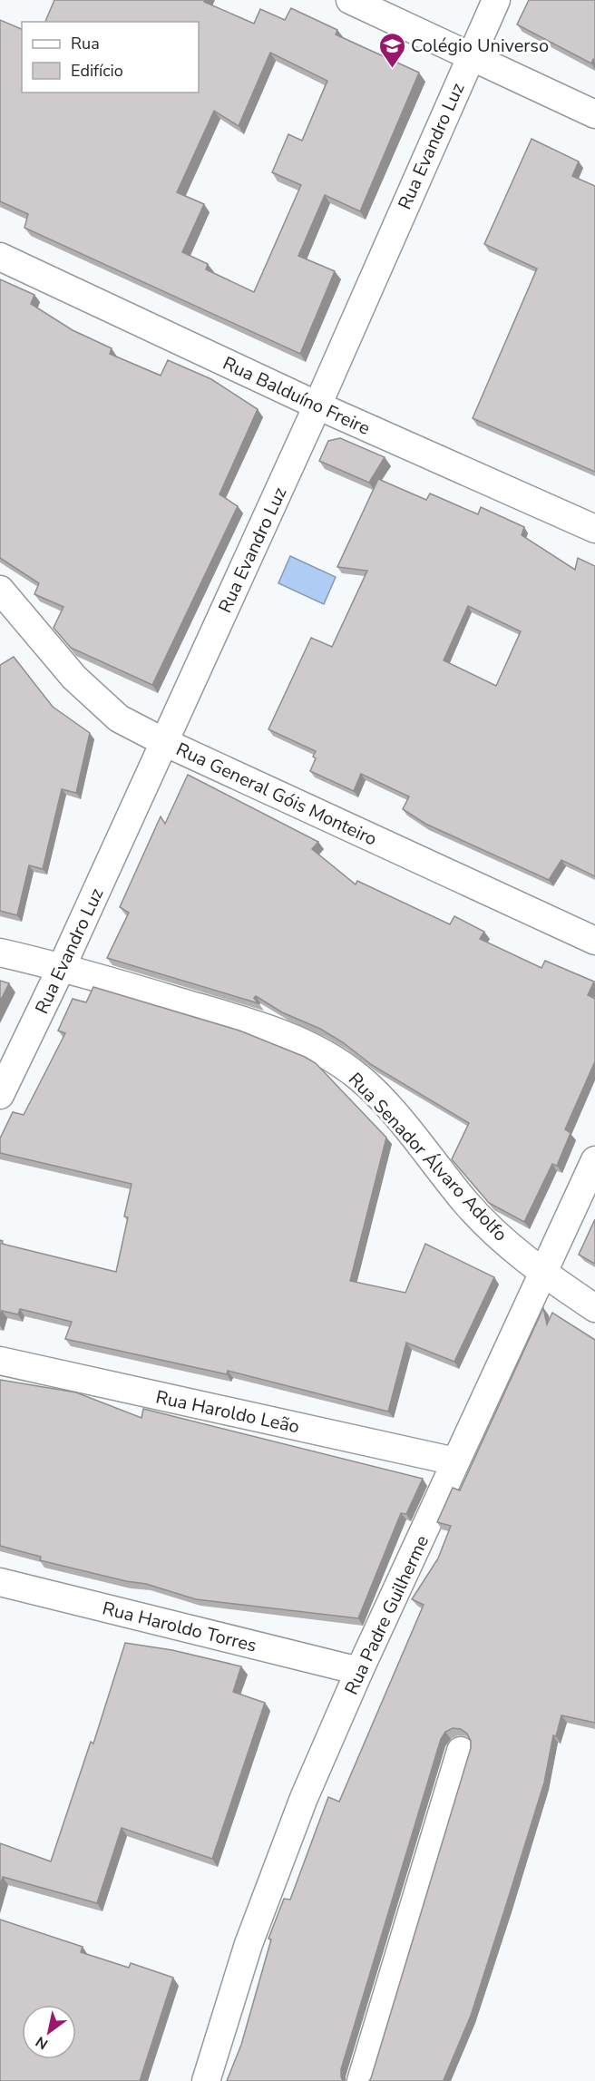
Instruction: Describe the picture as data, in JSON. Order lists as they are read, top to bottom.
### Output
{
  "streets": {
    "street": [
      "Rua Evandro Luz",
      "Rua Balduíno Freire",
      "Rua General Góis Monteiro",
      "Rua Senador Álvaro Adolfo",
      "Rua Haroldo Leão",
      "Rua Padre Guilherme",
      "Rua Haroldo Torres"
    ]
  },
  "crossings": [
    ["Rua Evandro Luz", "Rua Balduíno Freire"],
    ["Rua Evandro Luz", "Rua General Góis Monteiro"],
    ["Rua Evandro Luz", "Rua Senador Álvaro Adolfo"],
    ["Rua Senador Álvaro Adolfo", "Rua Padre Guilherme"],
    ["Rua Haroldo Leão", "Rua Padre Guilherme"],
    ["Rua Padre Guilherme", "Rua Haroldo Torres"]
  ],
  "places": {
    "school or university": ["Colégio Universo"]
  },
  "legend": ["Rua", "Edifício"],
  "north": "bottom left"
}
